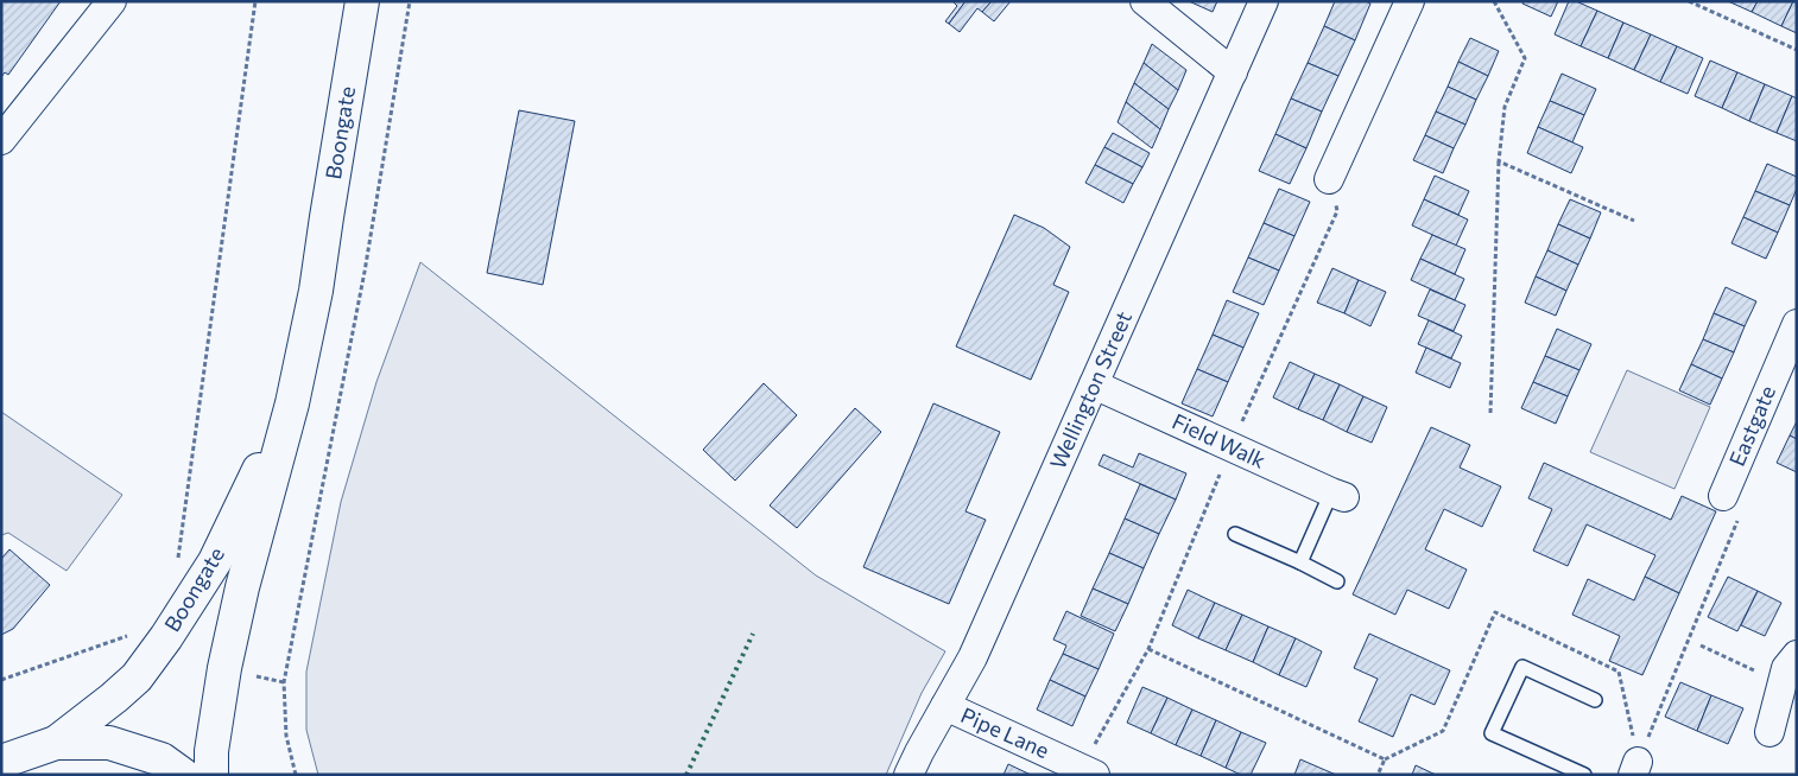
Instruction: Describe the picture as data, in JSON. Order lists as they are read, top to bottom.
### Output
{
  "streets": {
    "street": [
      "Boongate",
      "Wellington Street",
      "Eastgate",
      "Field Walk",
      "Pipe Lane"
    ]
  },
  "crossings": [
    ["Wellington Street", "Field Walk"],
    ["Wellington Street", "Pipe Lane"]
  ]
}
